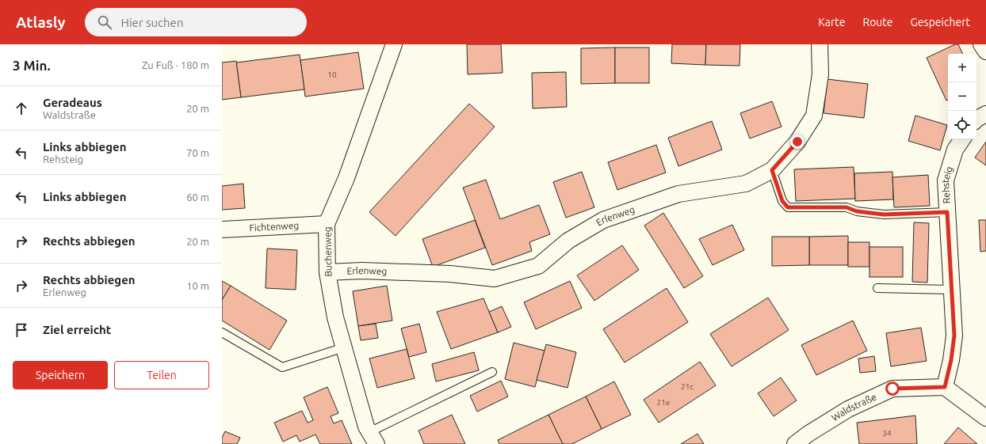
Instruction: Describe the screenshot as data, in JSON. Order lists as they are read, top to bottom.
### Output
{
  "streets": {
    "street": [
      "Rehsteig",
      "Erlenweg",
      "Fichtenweg",
      "Buchenweg",
      "Waldstraße"
    ]
  },
  "crossings": [
    ["Rehsteig", "Waldstraße"],
    ["Erlenweg", "Buchenweg"],
    ["Fichtenweg", "Buchenweg"]
  ],
  "house_numbers": [
    "10",
    "21c",
    "21e",
    "34"
  ],
  "page": {
    "header": "Atlasly",
    "search": "Hier suchen",
    "nav": ["Karte", "Route", "Gespeichert"],
    "heading": ["3 Min.", "Zu Fuß · 180 m"],
    "map_buttons": ["+", "−"],
    "list": [
      ["Geradeaus", "Waldstraße", "20 m"],
      ["Links abbiegen", "Rehsteig", "70 m"],
      ["Links abbiegen", "60 m"],
      ["Rechts abbiegen", "20 m"],
      ["Rechts abbiegen", "Erlenweg", "10 m"],
      "Ziel erreicht"
    ],
    "buttons": ["Speichern", "Teilen"]
  }
}
